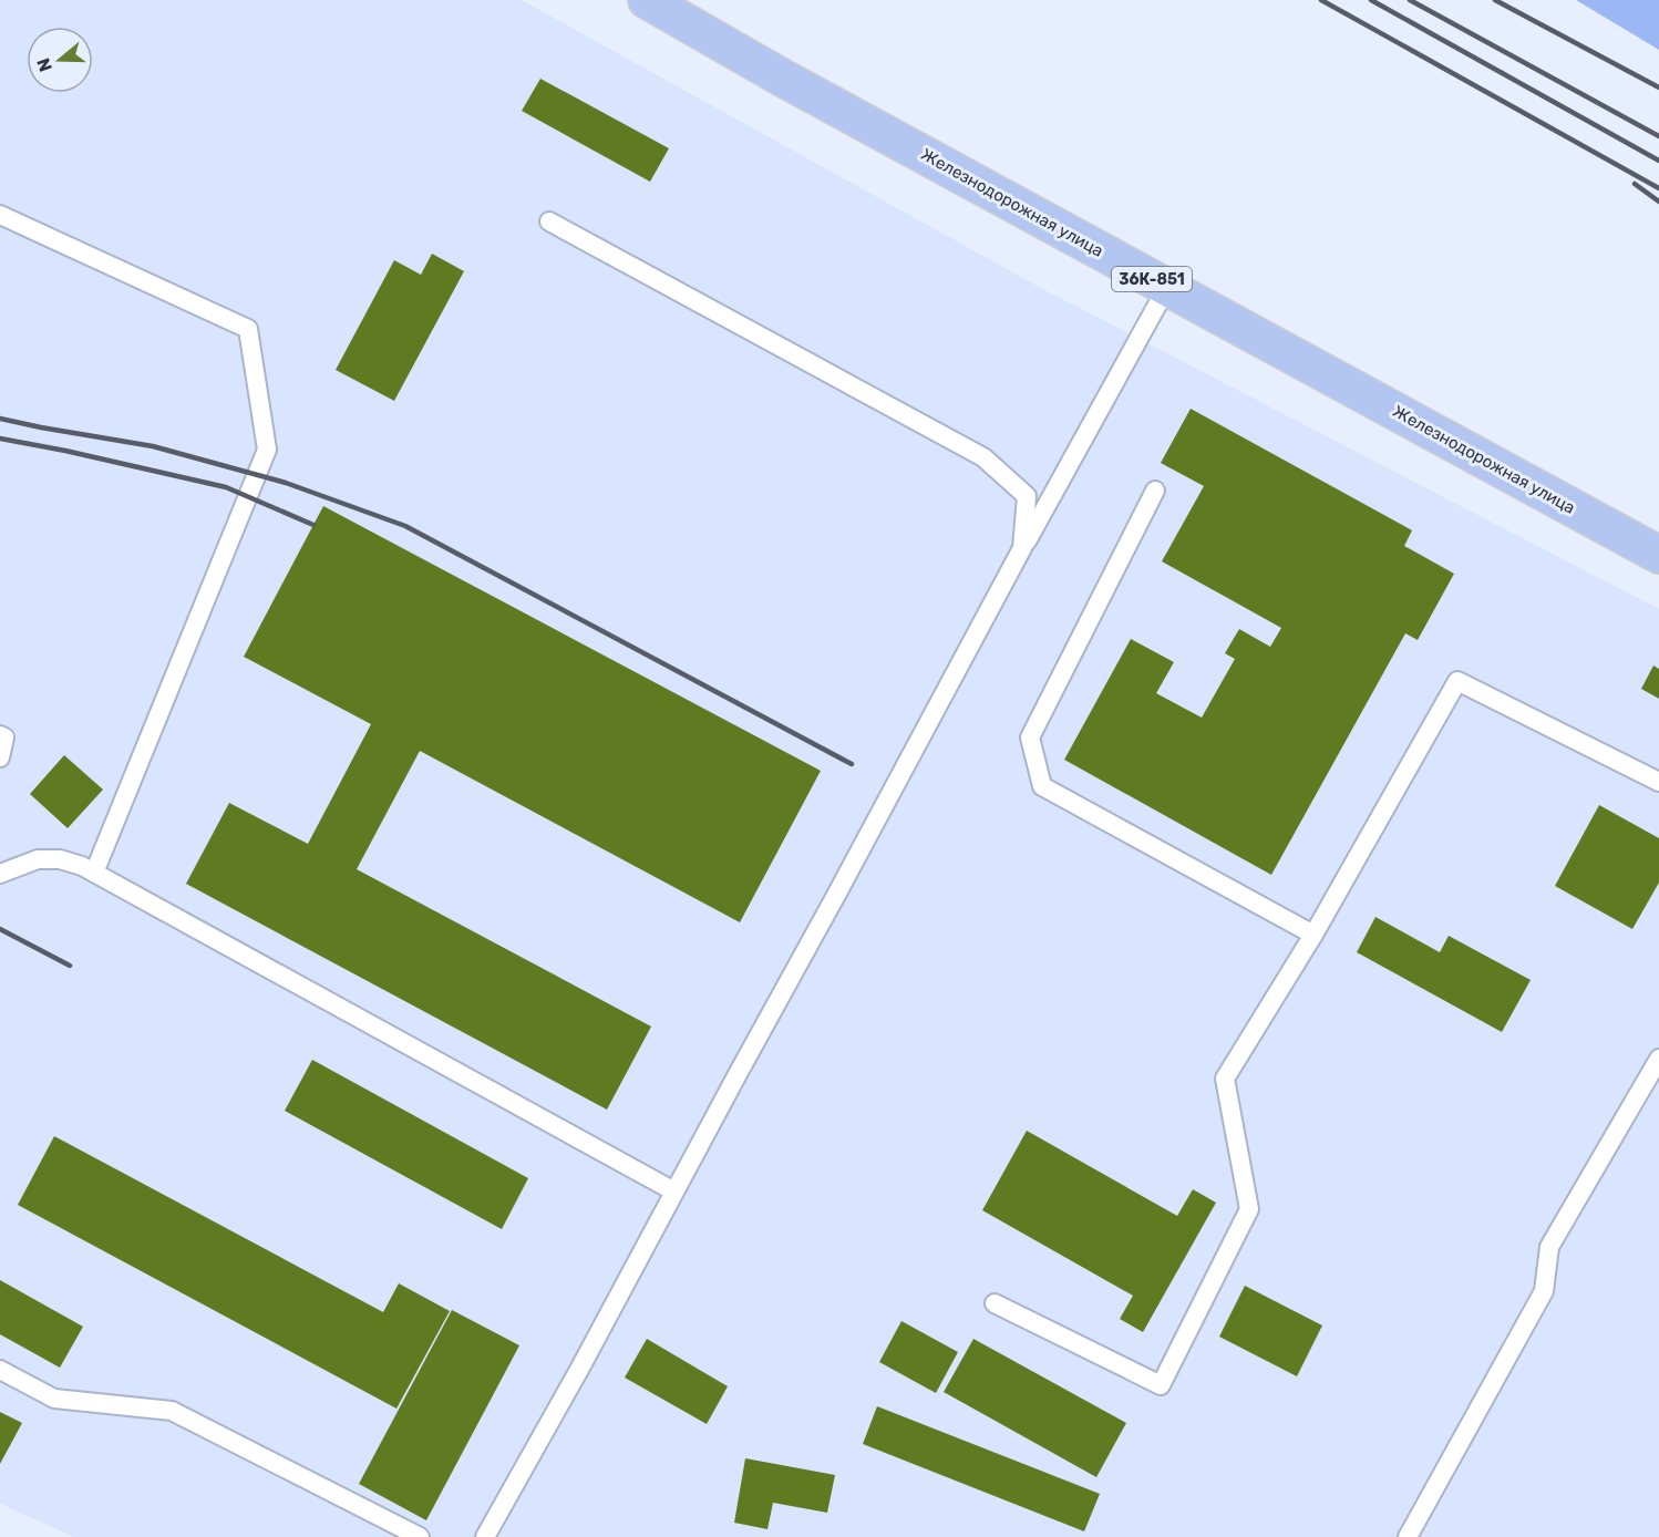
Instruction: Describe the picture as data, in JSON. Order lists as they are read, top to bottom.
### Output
{
  "streets": {
    "main road": ["Железнодорожная улица", "36К-851"]
  },
  "north": "left"
}
